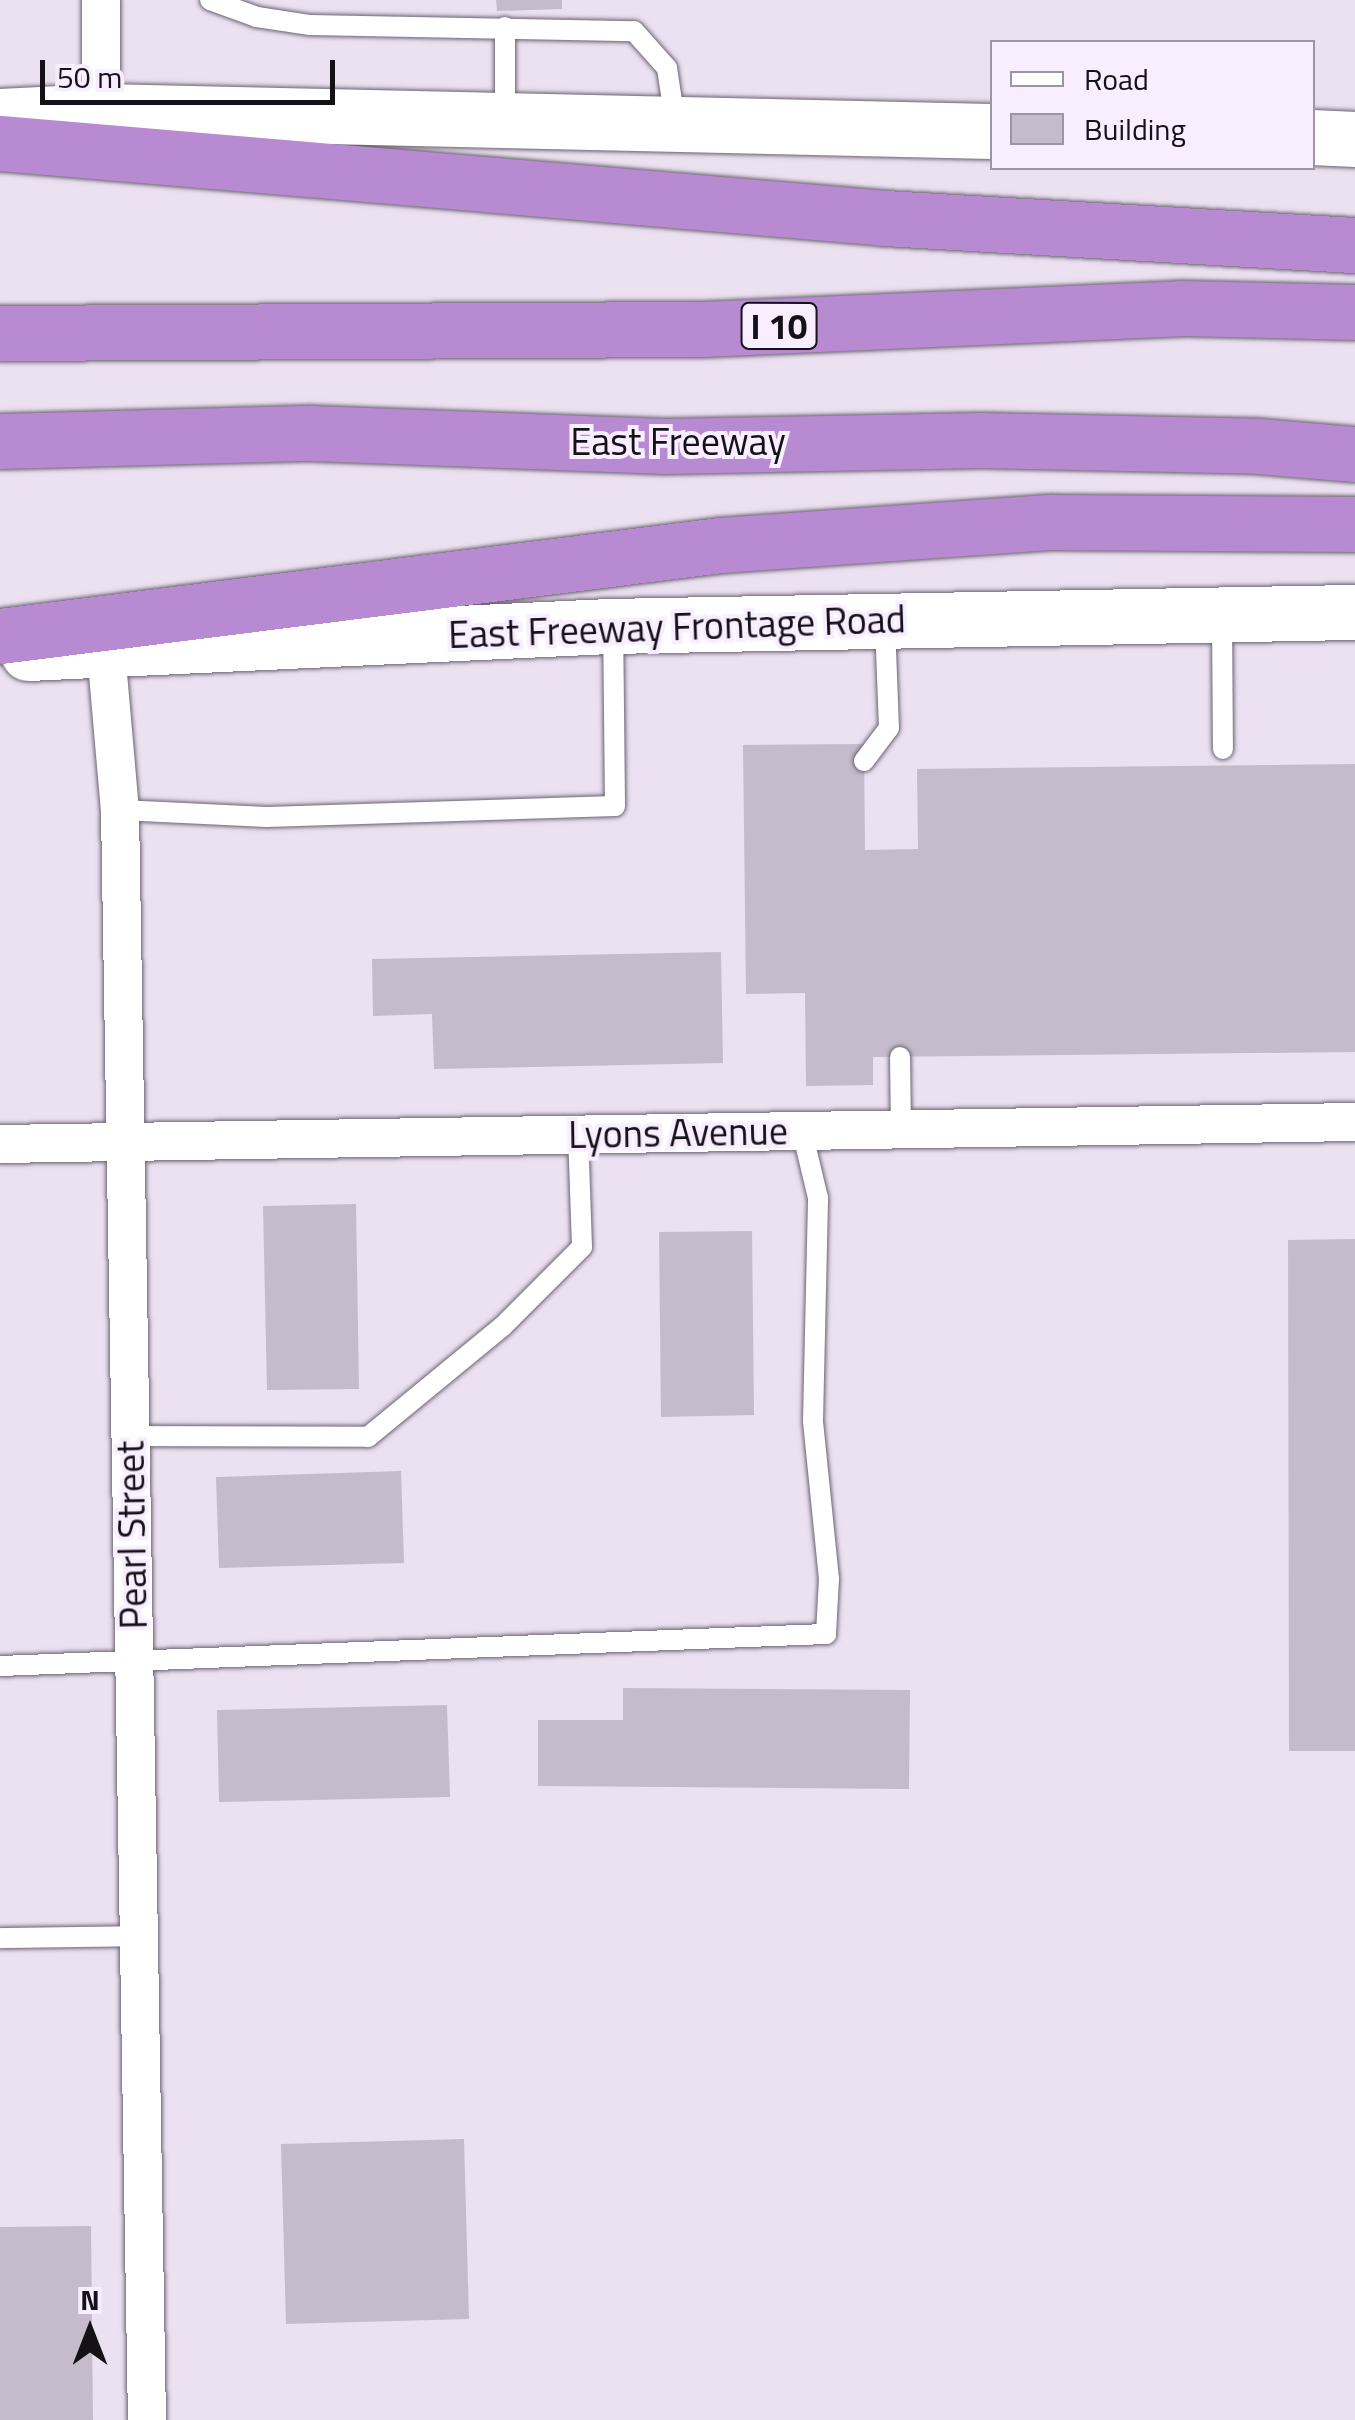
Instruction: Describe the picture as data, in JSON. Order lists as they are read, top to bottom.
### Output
{
  "streets": {
    "highway": ["I 10", "East Freeway"],
    "main road": ["East Freeway Frontage Road"],
    "street": ["Lyons Avenue", "Pearl Street"]
  },
  "crossings": [
    ["East Freeway Frontage Road", "Pearl Street"],
    ["Lyons Avenue", "Pearl Street"]
  ],
  "legend": ["Road", "Building"],
  "scale_bar": "50 m",
  "north": "top"
}
